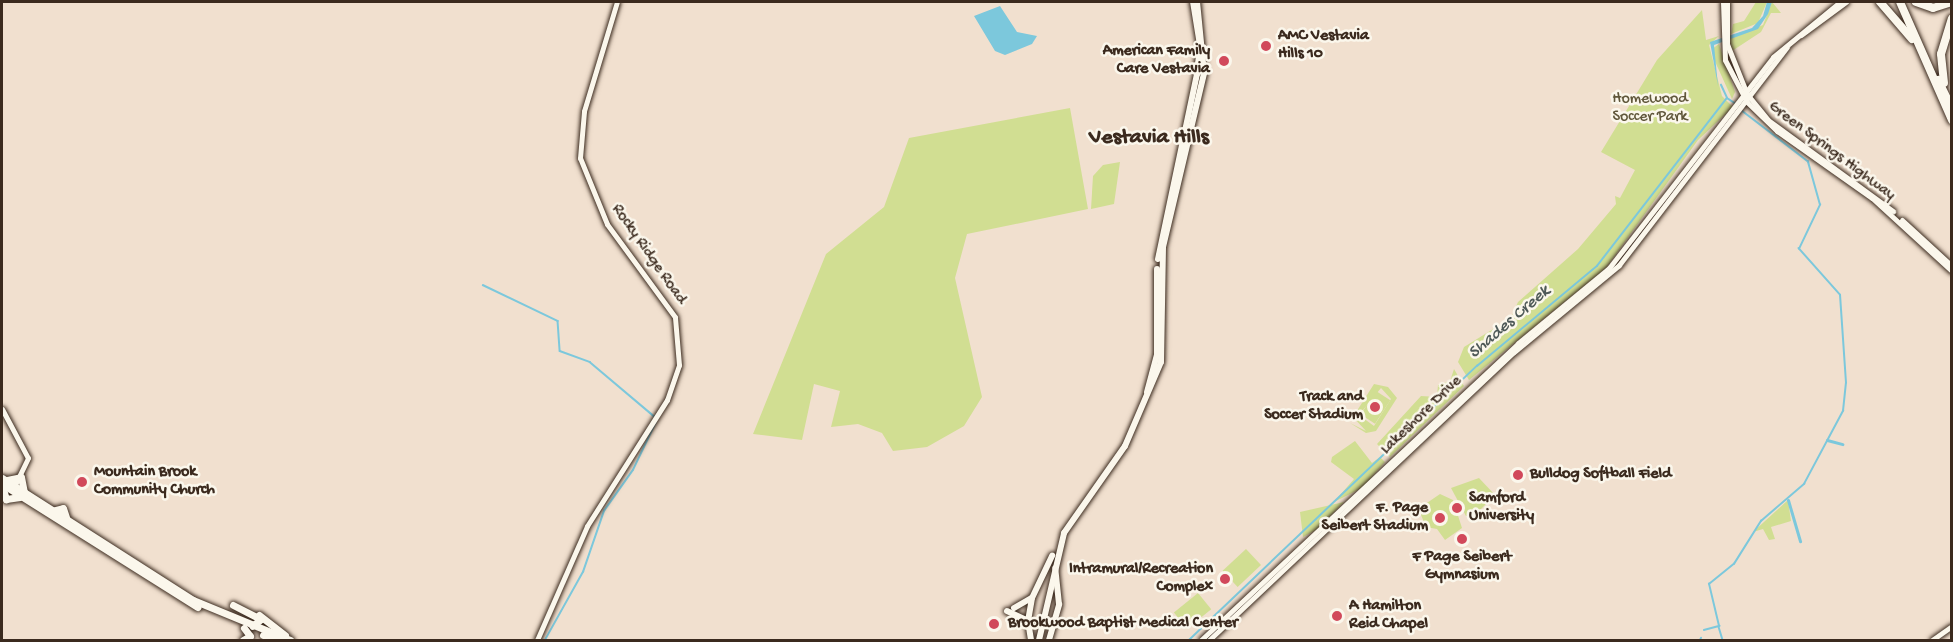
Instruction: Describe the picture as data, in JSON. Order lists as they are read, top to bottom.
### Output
{
  "streets": {
    "main road": ["Green Springs Highway", "Rocky Ridge Road", "Lakeshore Drive"]
  },
  "crossings": [
    ["Green Springs Highway", "Lakeshore Drive"]
  ],
  "districts": ["Vestavia Hills"],
  "water": ["Shades Creek"],
  "parks": ["Homewood Soccer Park"],
  "places": [
    "AMC Vestavia Hills 10",
    "American Family Care Vestavia",
    "Track and Soccer Stadium",
    "Bulldog Softball Field",
    "Mountain Brook Community Church",
    "Samford University",
    "F. Page Seibert Stadium",
    "F Page Seibert Gymnasium",
    "Intramural/Recreation Complex",
    "A Hamilton Reid Chapel",
    "Brookwood Baptist Medical Center"
  ]
}
